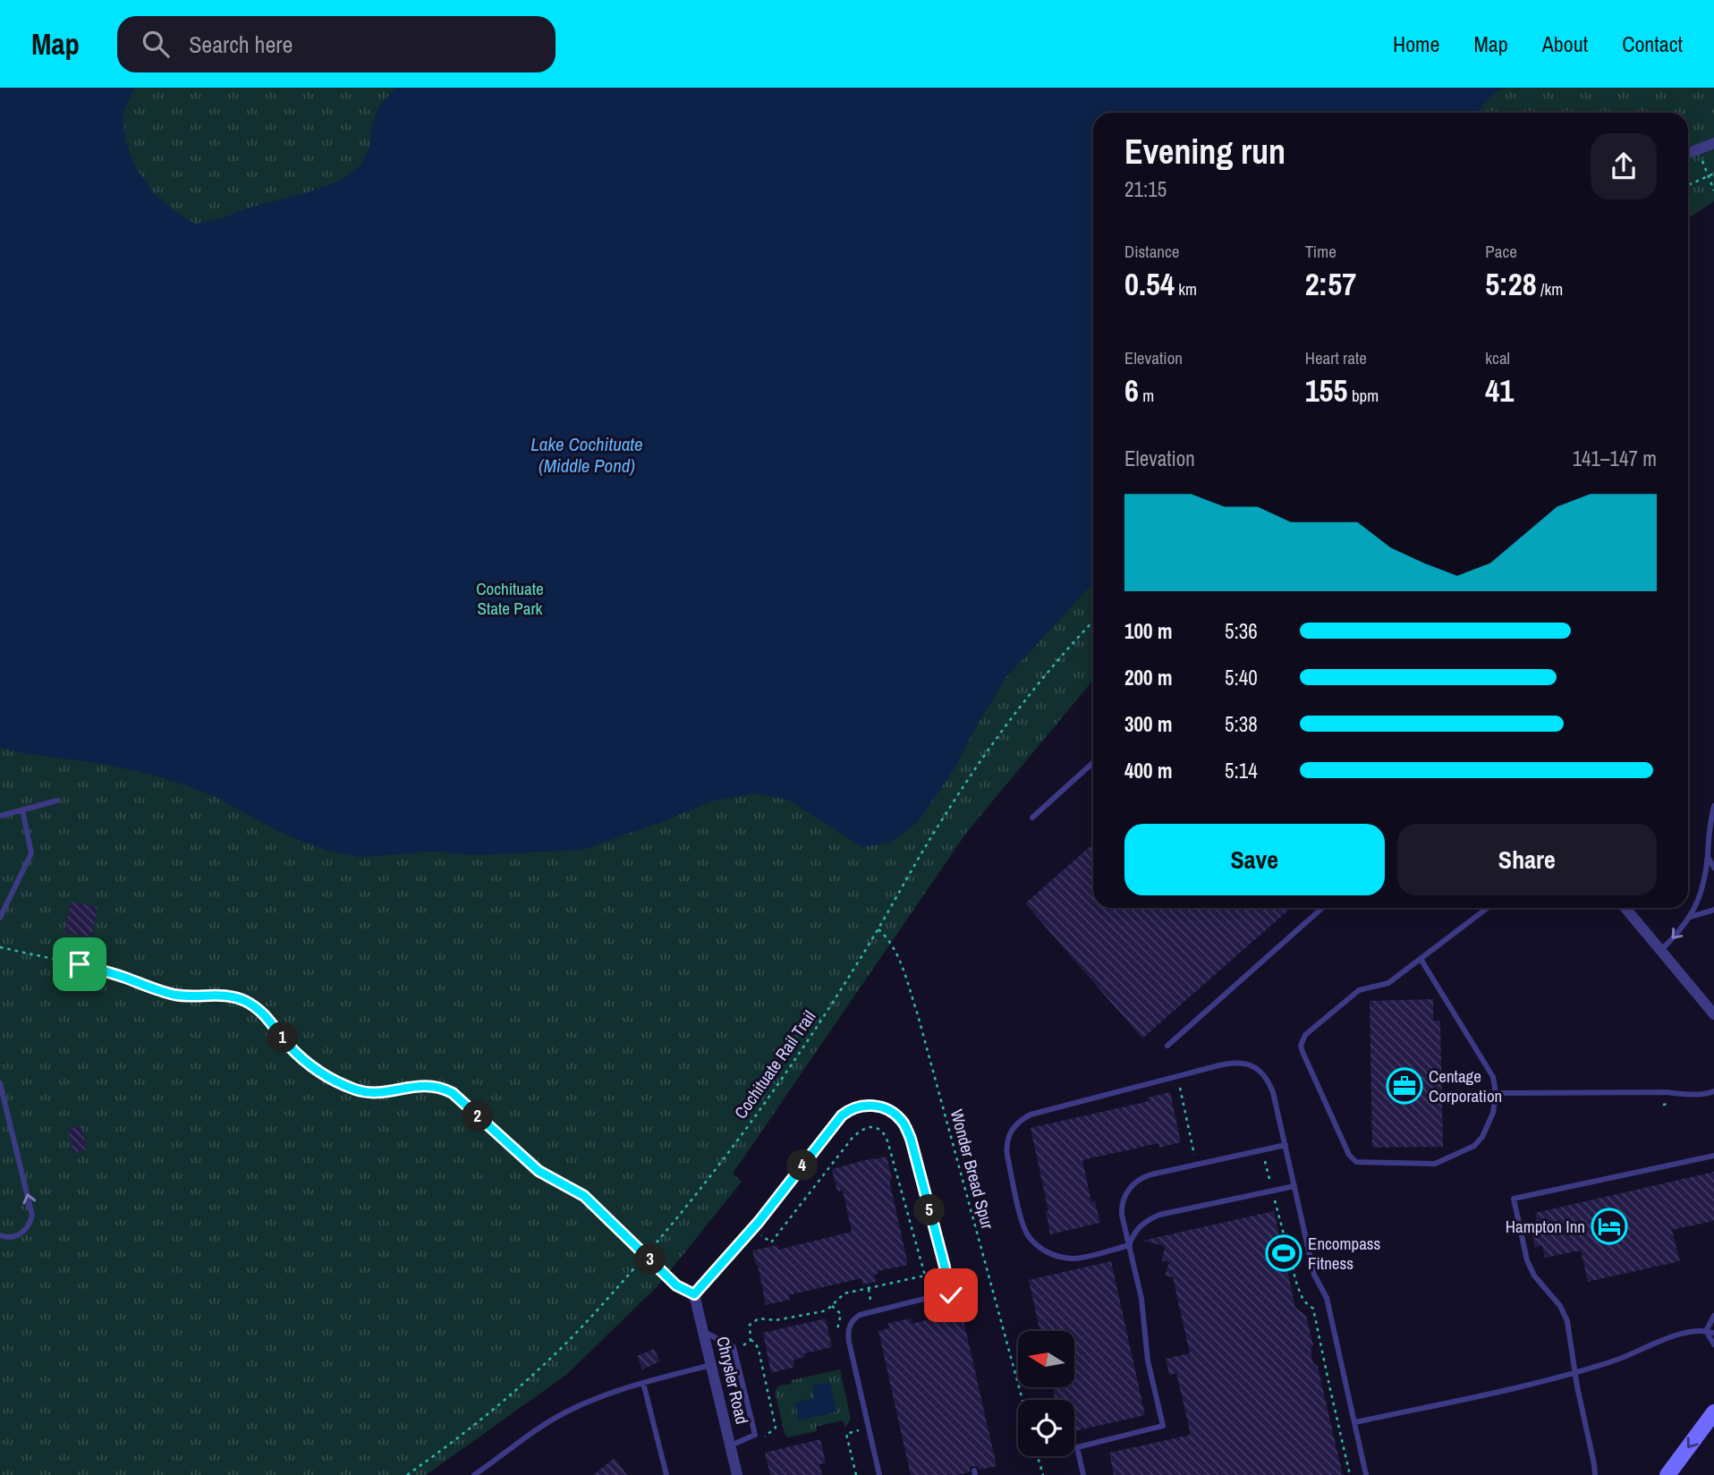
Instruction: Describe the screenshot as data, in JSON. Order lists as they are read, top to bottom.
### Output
{
  "streets": {
    "street": ["Chrysler Road"],
    "path": ["Cochituate Rail Trail", "Wonder Bread Spur"]
  },
  "crossings": [
    ["Cochituate Rail Trail", "Wonder Bread Spur"]
  ],
  "water": ["Lake Cochituate (Middle Pond)"],
  "parks": ["Cochituate State Park"],
  "places": {
    "office": ["Centage Corporation"],
    "hotel": ["Hampton Inn"],
    "sports": ["Encompass Fitness"]
  },
  "north": "left",
  "page": {
    "header": "Map",
    "search": "Search here",
    "nav": [
      "Home",
      "Map",
      "About",
      "Contact"
    ],
    "heading": ["Evening run", "21:15"],
    "stats": [
      ["Distance", "0.54 km"],
      ["Time", "2:57"],
      ["Pace", "5:28 /km"],
      ["Elevation", "6 m"],
      ["Heart rate", "155 bpm"],
      ["kcal", "41"]
    ],
    "chart": ["Elevation", "141–147 m"],
    "list": [
      {
        "name": "100 m",
        "note": "5:36"
      },
      {
        "name": "200 m",
        "note": "5:40"
      },
      {
        "name": "300 m",
        "note": "5:38"
      },
      {
        "name": "400 m",
        "note": "5:14"
      }
    ],
    "buttons": ["Save", "Share"],
    "pins": [
      "1",
      "2",
      "4",
      "5",
      "3"
    ]
  }
}
